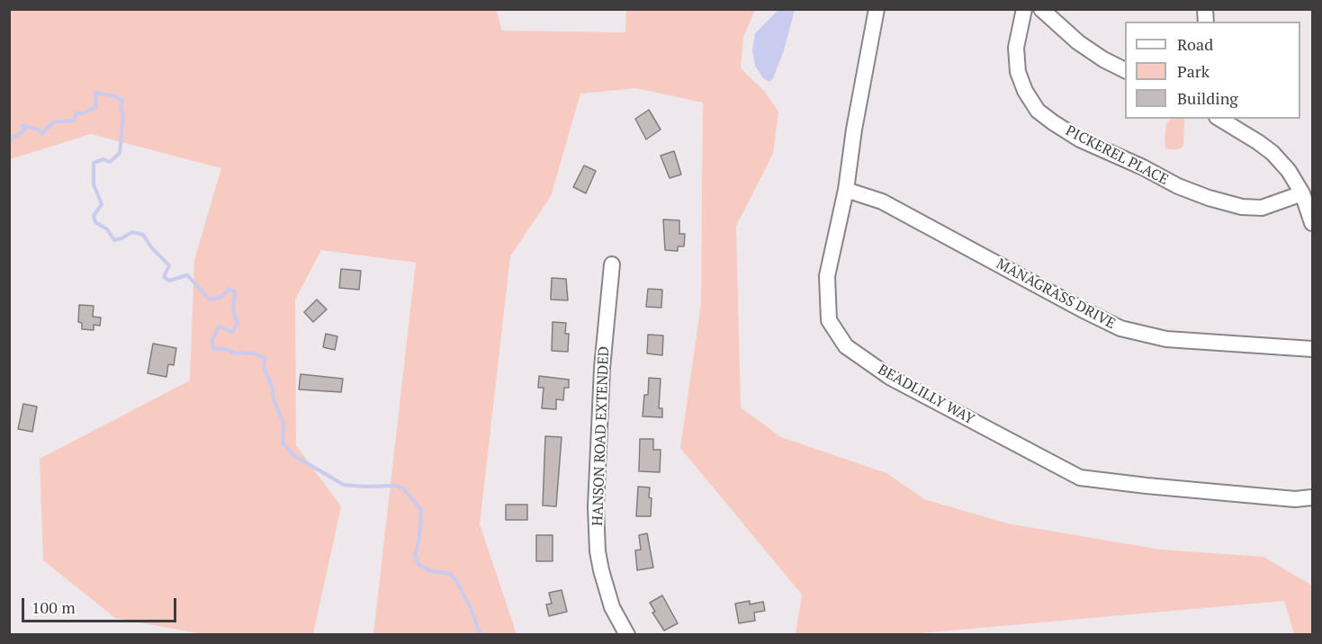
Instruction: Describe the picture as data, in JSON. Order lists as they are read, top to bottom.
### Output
{
  "streets": {
    "street": [
      "PICKEREL PLACE",
      "MANAGRASS DRIVE",
      "BEADLILLY WAY",
      "HANSON ROAD EXTENDED"
    ]
  },
  "crossings": [
    ["MANAGRASS DRIVE", "BEADLILLY WAY"]
  ],
  "legend": ["Road", "Park", "Building"],
  "scale_bar": "100 m"
}
